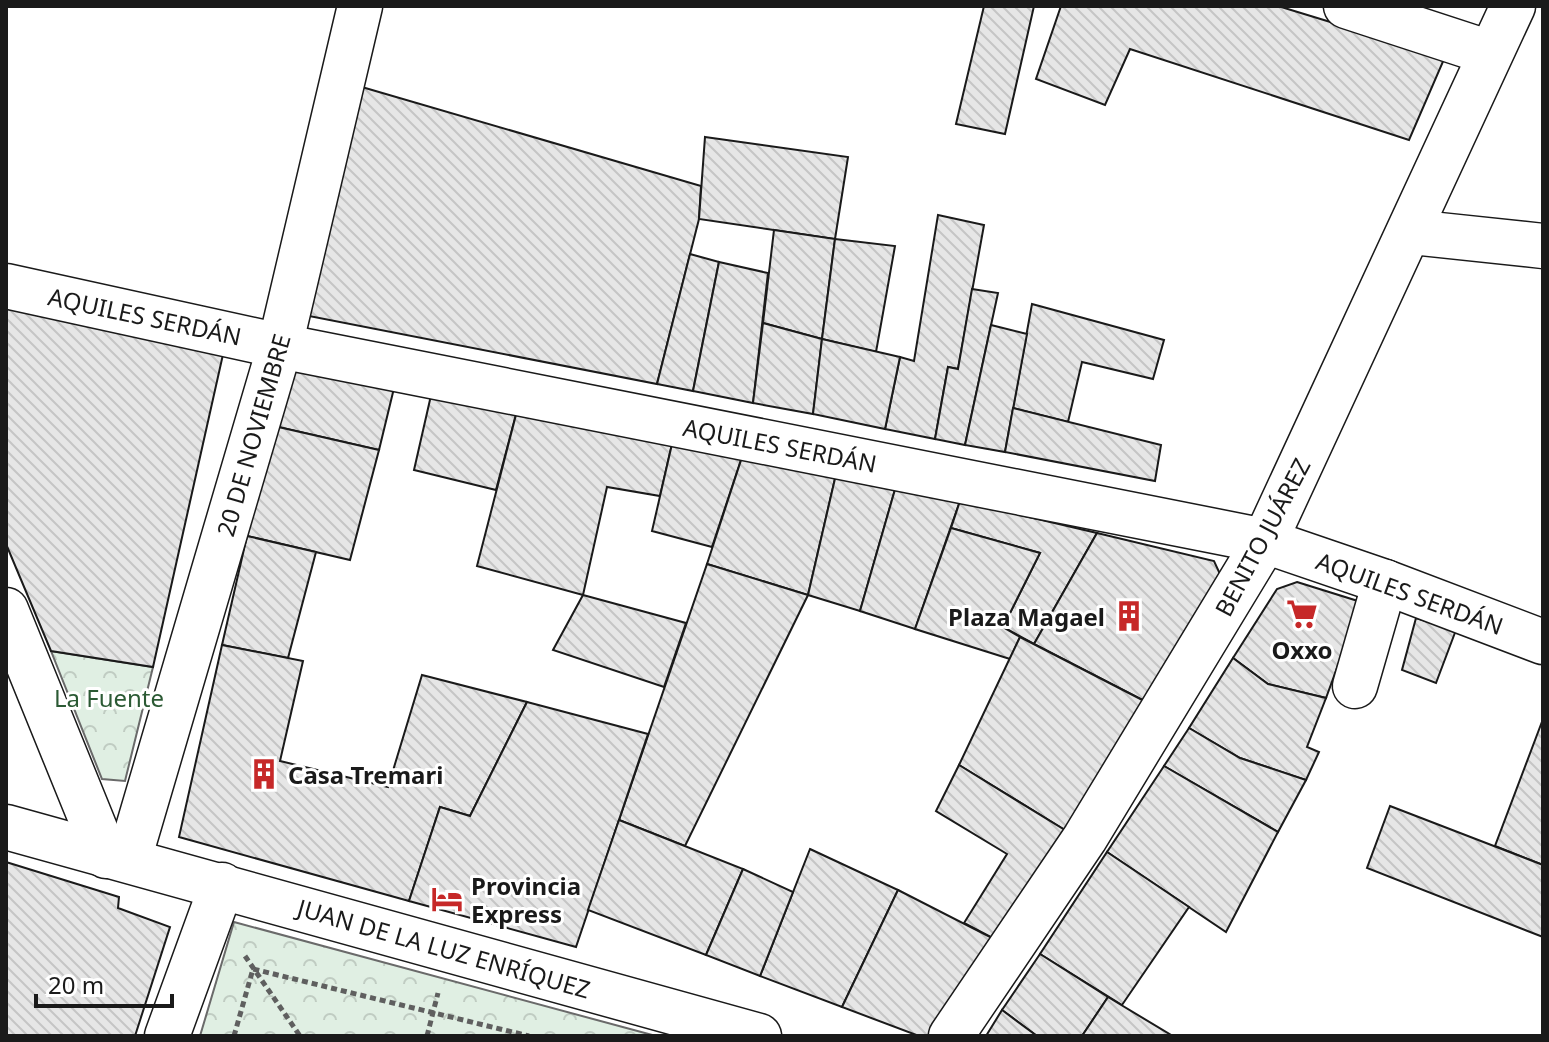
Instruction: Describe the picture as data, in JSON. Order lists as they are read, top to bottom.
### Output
{
  "streets": {
    "street": [
      "AQUILES SERDÁN",
      "20 DE NOVIEMBRE",
      "BENITO JUÁREZ",
      "JUAN DE LA LUZ ENRÍQUEZ"
    ]
  },
  "crossings": [
    ["AQUILES SERDÁN", "20 DE NOVIEMBRE"],
    ["AQUILES SERDÁN", "BENITO JUÁREZ"],
    ["20 DE NOVIEMBRE", "JUAN DE LA LUZ ENRÍQUEZ"]
  ],
  "parks": ["La Fuente"],
  "places": {
    "supermarket": ["Oxxo"],
    "building": ["Plaza Magael", "Casa Tremari"],
    "hotel": ["Provincia Express"]
  },
  "scale_bar": "20 m"
}
